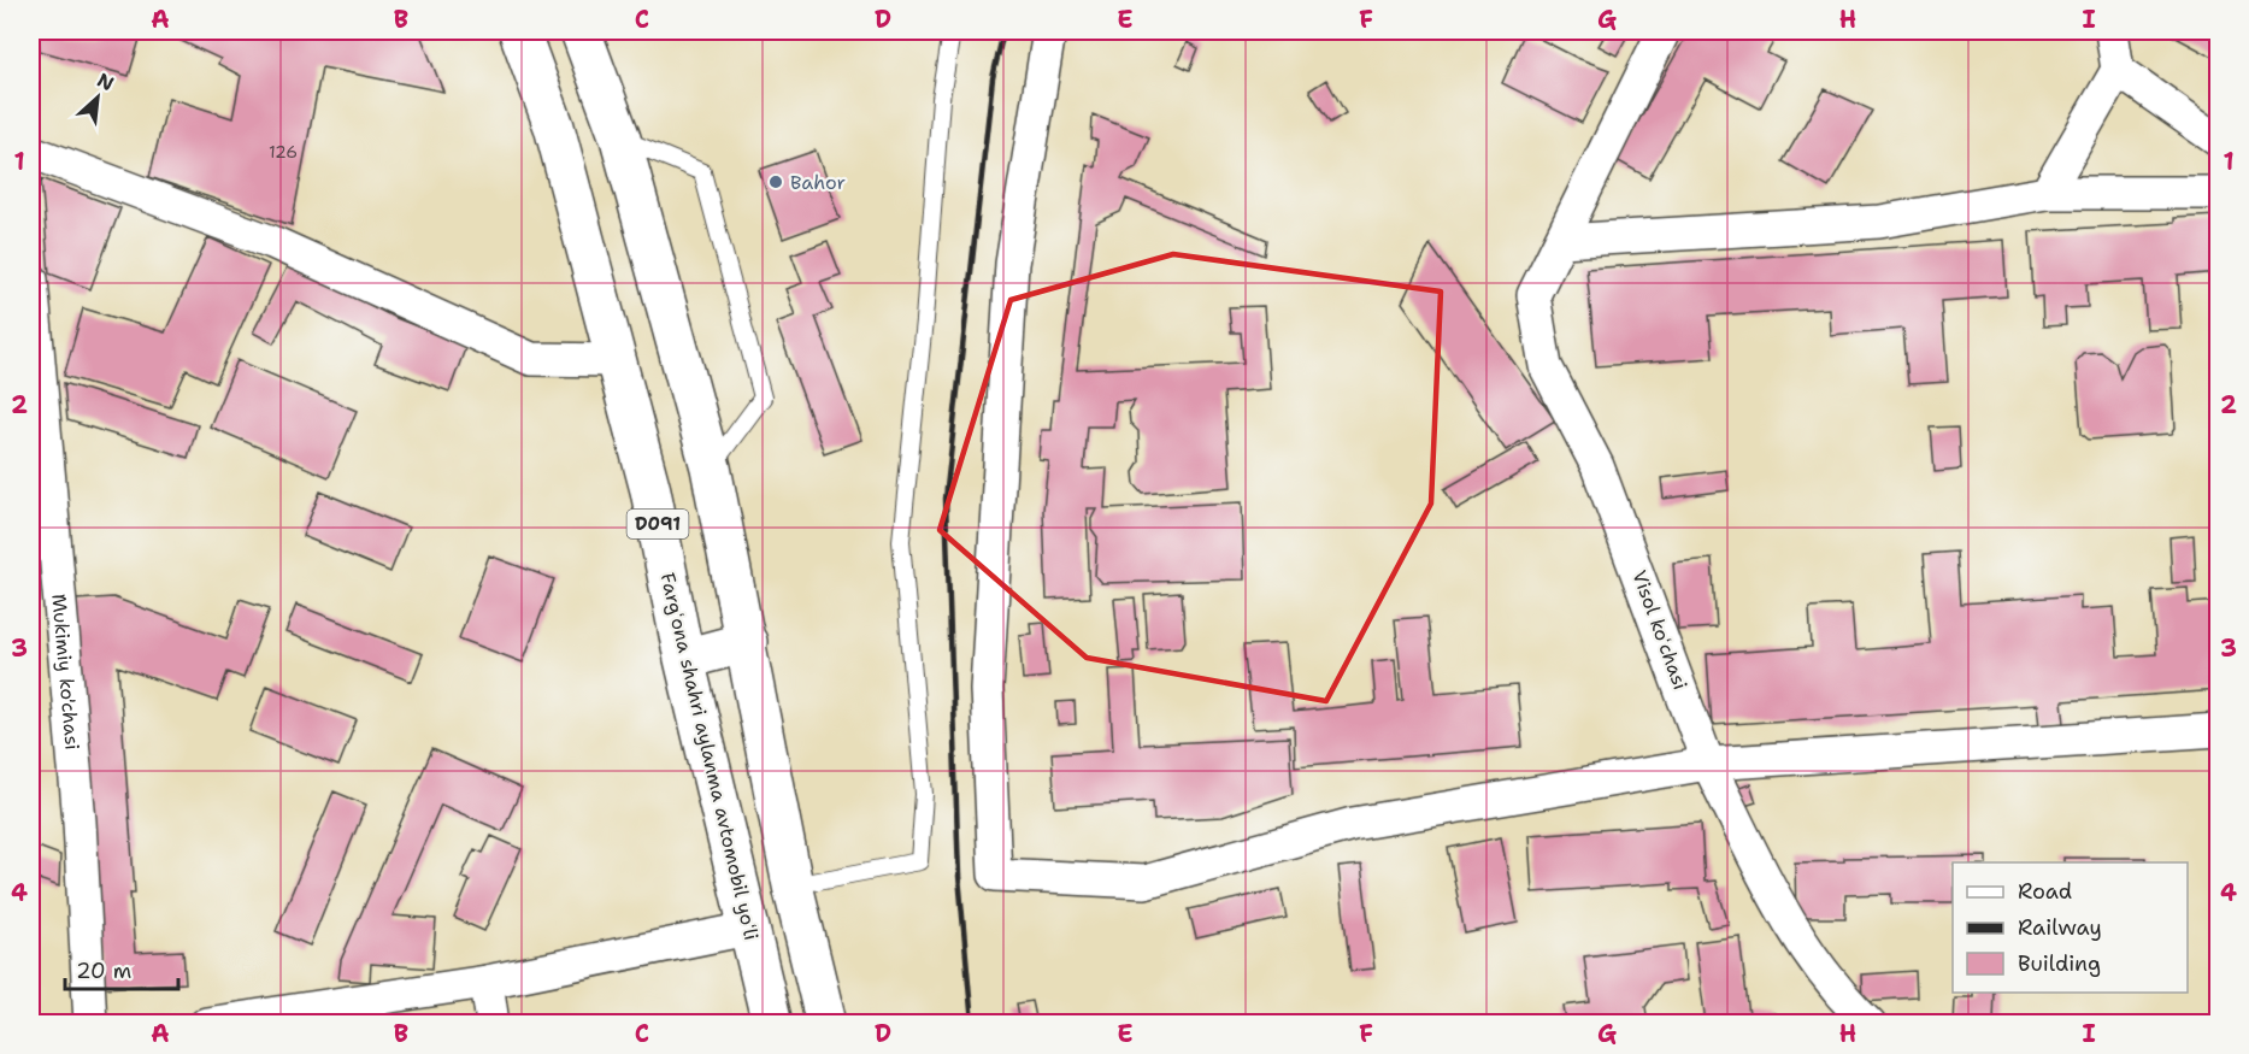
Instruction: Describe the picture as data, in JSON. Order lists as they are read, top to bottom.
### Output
{
  "streets": {
    "highway": ["D091", "Fargʻona shahri aylanma avtomobil yoʻli"],
    "street": ["Visol koʻchasi", "Mukimiy ko'chasi"]
  },
  "places": ["Bahor"],
  "house_numbers": ["126"],
  "legend": ["Road", "Railway", "Building"],
  "scale_bar": "20 m",
  "north": "top right",
  "grid": {
    "columns": [
      "A",
      "B",
      "C",
      "D",
      "E",
      "F",
      "G",
      "H",
      "I"
    ],
    "rows": [
      "1",
      "2",
      "3",
      "4"
    ]
  }
}
